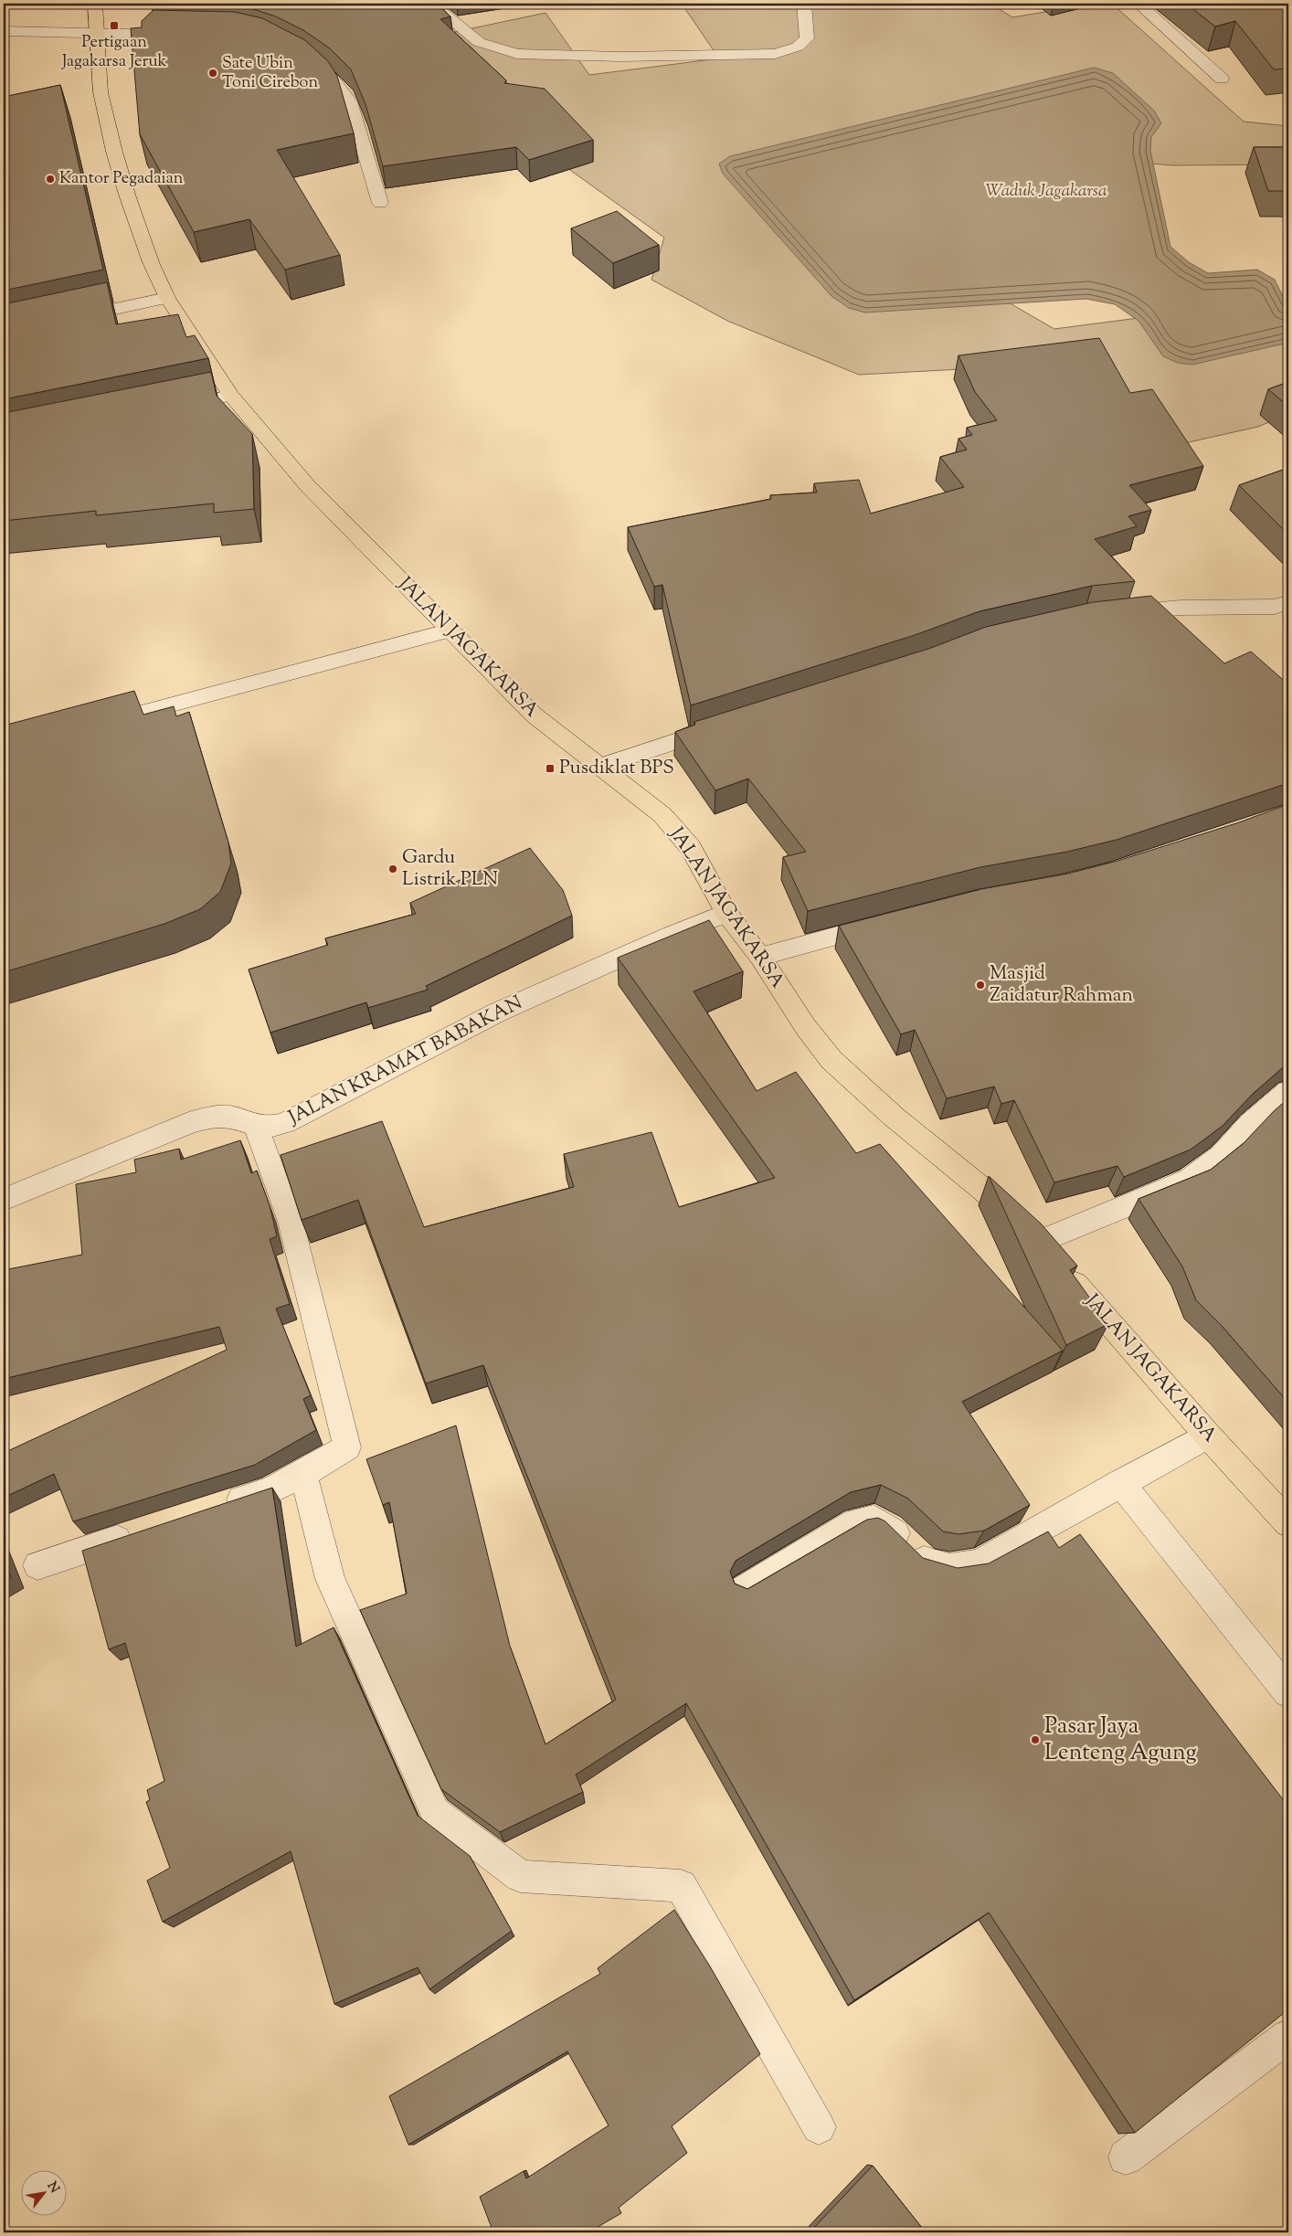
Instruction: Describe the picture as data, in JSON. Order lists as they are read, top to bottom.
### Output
{
  "streets": {
    "main road": ["JALAN JAGAKARSA"],
    "street": ["JALAN KRAMAT BABAKAN"]
  },
  "crossings": [
    ["JALAN JAGAKARSA", "JALAN KRAMAT BABAKAN"]
  ],
  "water": ["Waduk Jagakarsa"],
  "places": {
    "transit": ["Pertigaan Jagakarsa Jeruk", "Pusdiklat BPS"],
    "other": [
      "Sate Ubin Toni Cirebon",
      "Kantor Pegadaian",
      "Gardu Listrik PLN",
      "Masjid Zaidatur Rahman",
      "Pasar Jaya Lenteng Agung"
    ]
  },
  "north": "top right"
}
